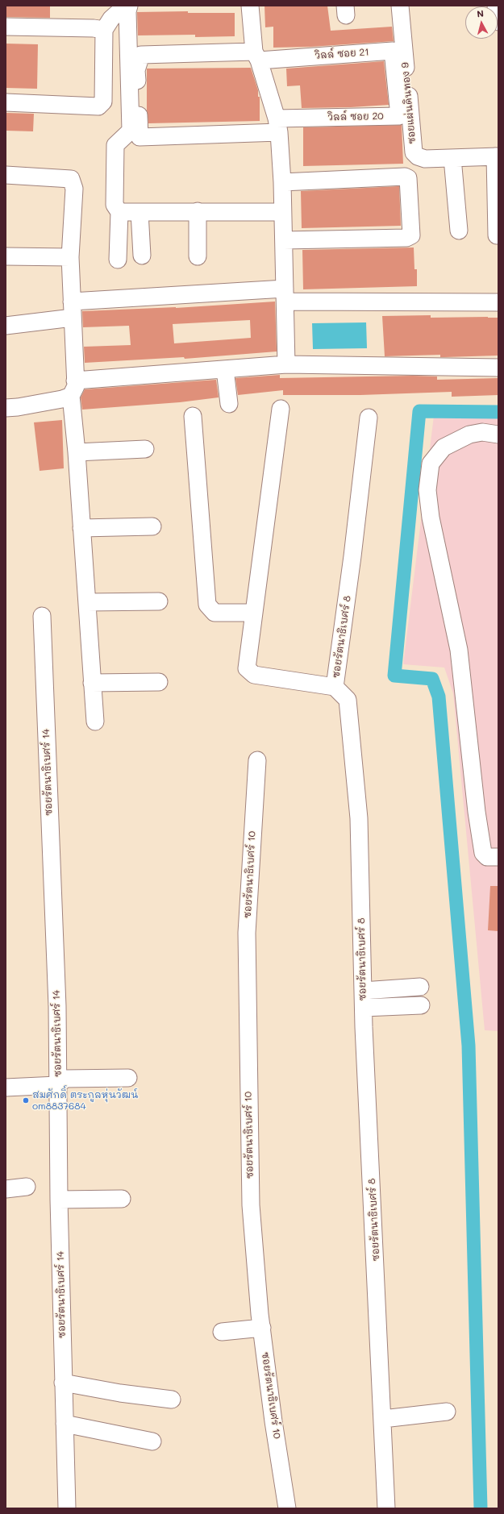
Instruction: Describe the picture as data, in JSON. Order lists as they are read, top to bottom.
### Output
{
  "streets": {
    "street": [
      "วิลล์ ซอย 21",
      "ซอยแผ่นดินทอง 9",
      "วิลล์ ซอย 20",
      "ซอยรัตนาธิเบศร์ 8",
      "ซอยรัตนาธิเบศร์ 14",
      "ซอยรัตนาธิเบศร์ 10"
    ]
  },
  "crossings": [
    ["วิลล์ ซอย 21", "วิลล์ ซอย 20"]
  ],
  "places": ["สมศักดิ์ ตระกูลหุ่นวัฒน์ om8837684"],
  "north": "top"
}
